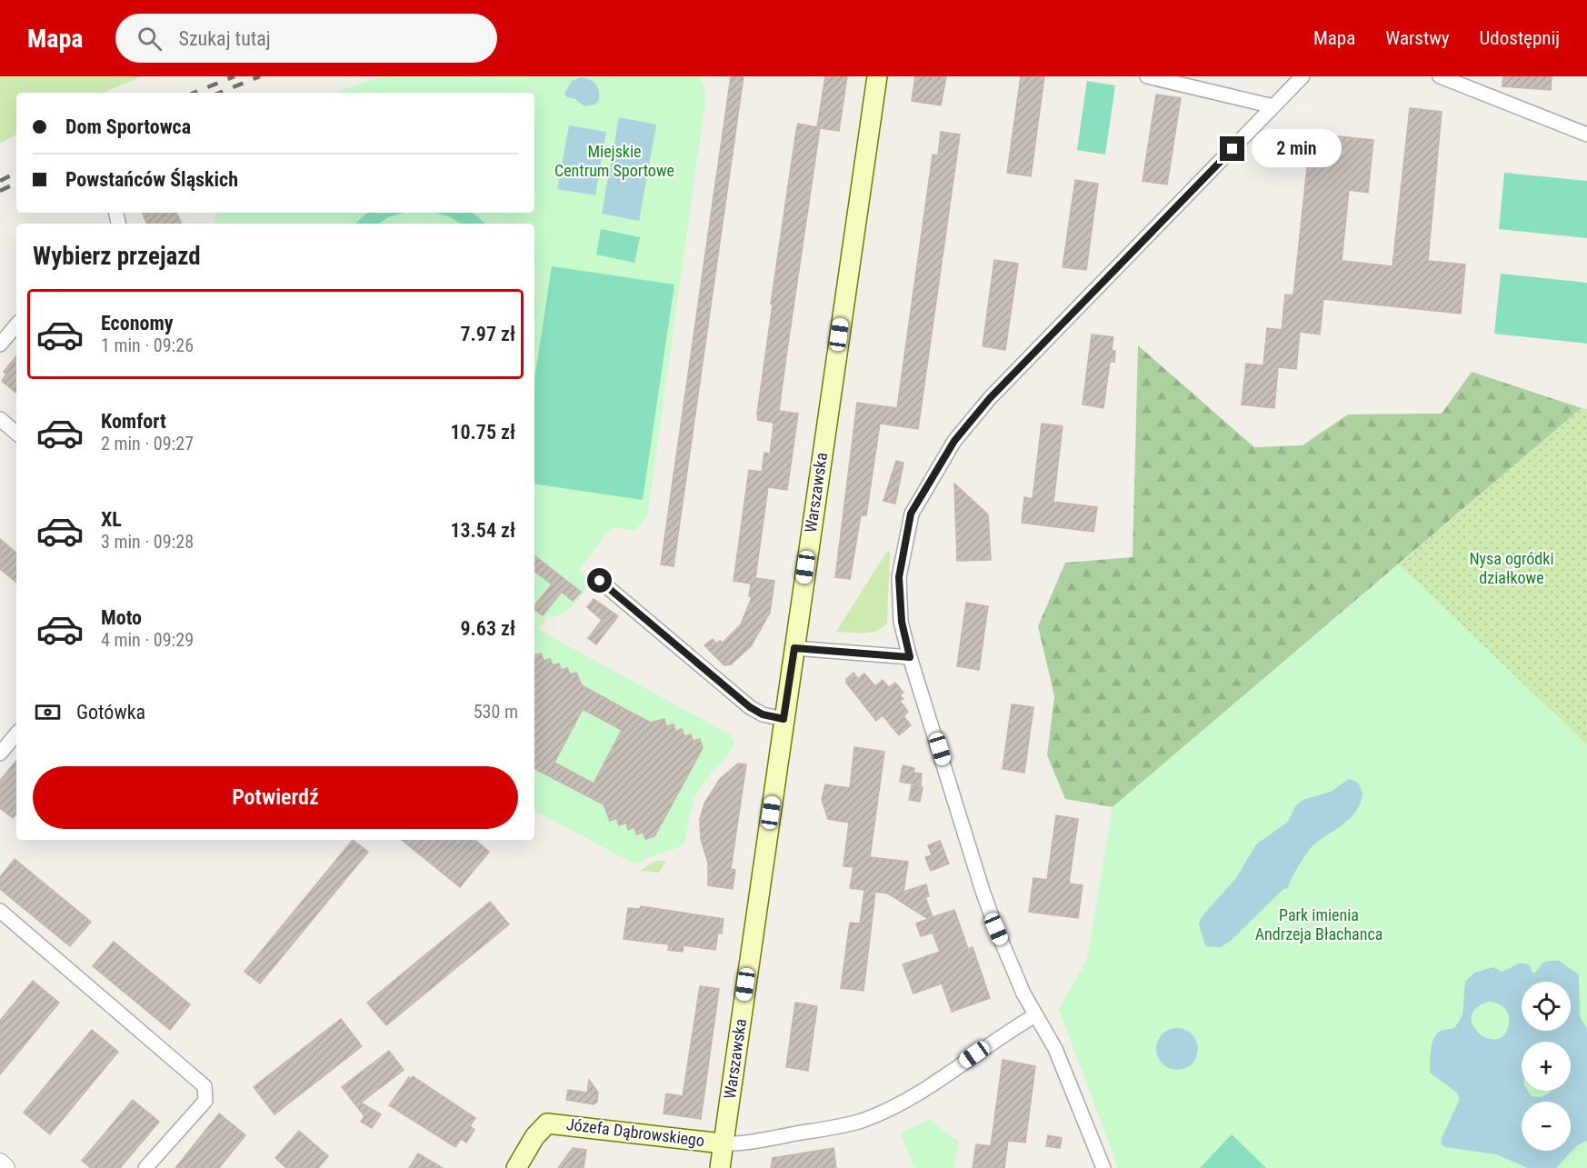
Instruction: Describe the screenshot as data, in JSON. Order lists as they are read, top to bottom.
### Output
{
  "streets": {
    "main road": ["Warszawska", "Józefa Dąbrowskiego"]
  },
  "crossings": [
    ["Warszawska", "Józefa Dąbrowskiego"]
  ],
  "parks": ["Miejskie Centrum Sportowe", "Nysa ogródki działkowe", "Park imienia Andrzeja Błachanca"],
  "page": {
    "header": "Mapa",
    "search": "Szukaj tutaj",
    "nav": ["Mapa", "Warstwy", "Udostępnij"],
    "banner": ["Dom Sportowca", "Powstańców Śląskich"],
    "bubble": "2 min",
    "heading": "Wybierz przejazd",
    "list": [
      {
        "name": "Economy",
        "note": "1 min · 09:26",
        "value": "7.97 zł"
      },
      {
        "name": "Komfort",
        "note": "2 min · 09:27",
        "value": "10.75 zł"
      },
      {
        "name": "XL",
        "note": "3 min · 09:28",
        "value": "13.54 zł"
      },
      {
        "name": "Moto",
        "note": "4 min · 09:29",
        "value": "9.63 zł"
      }
    ],
    "pay": ["Gotówka", "530 m"],
    "buttons": "Potwierdź",
    "map_buttons": ["+", "−"]
  }
}
